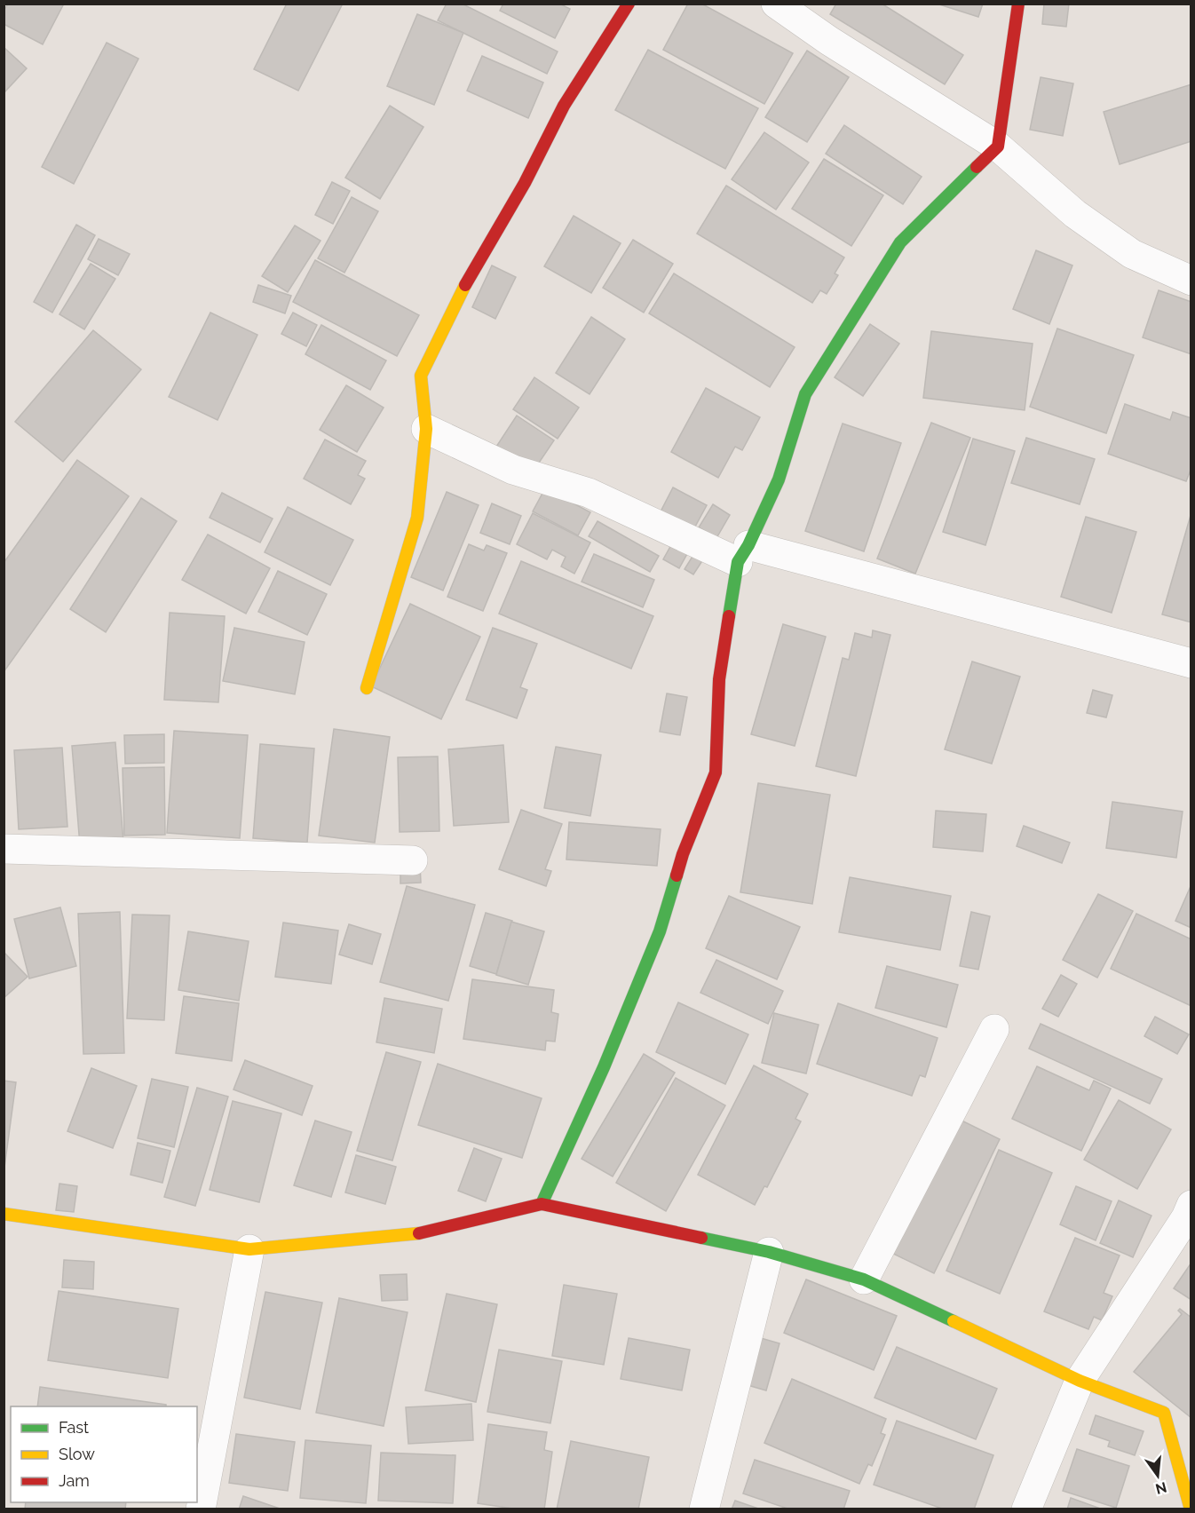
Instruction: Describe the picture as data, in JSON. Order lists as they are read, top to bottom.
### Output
{
  "legend": ["Fast", "Slow", "Jam"],
  "north": "bottom"
}
